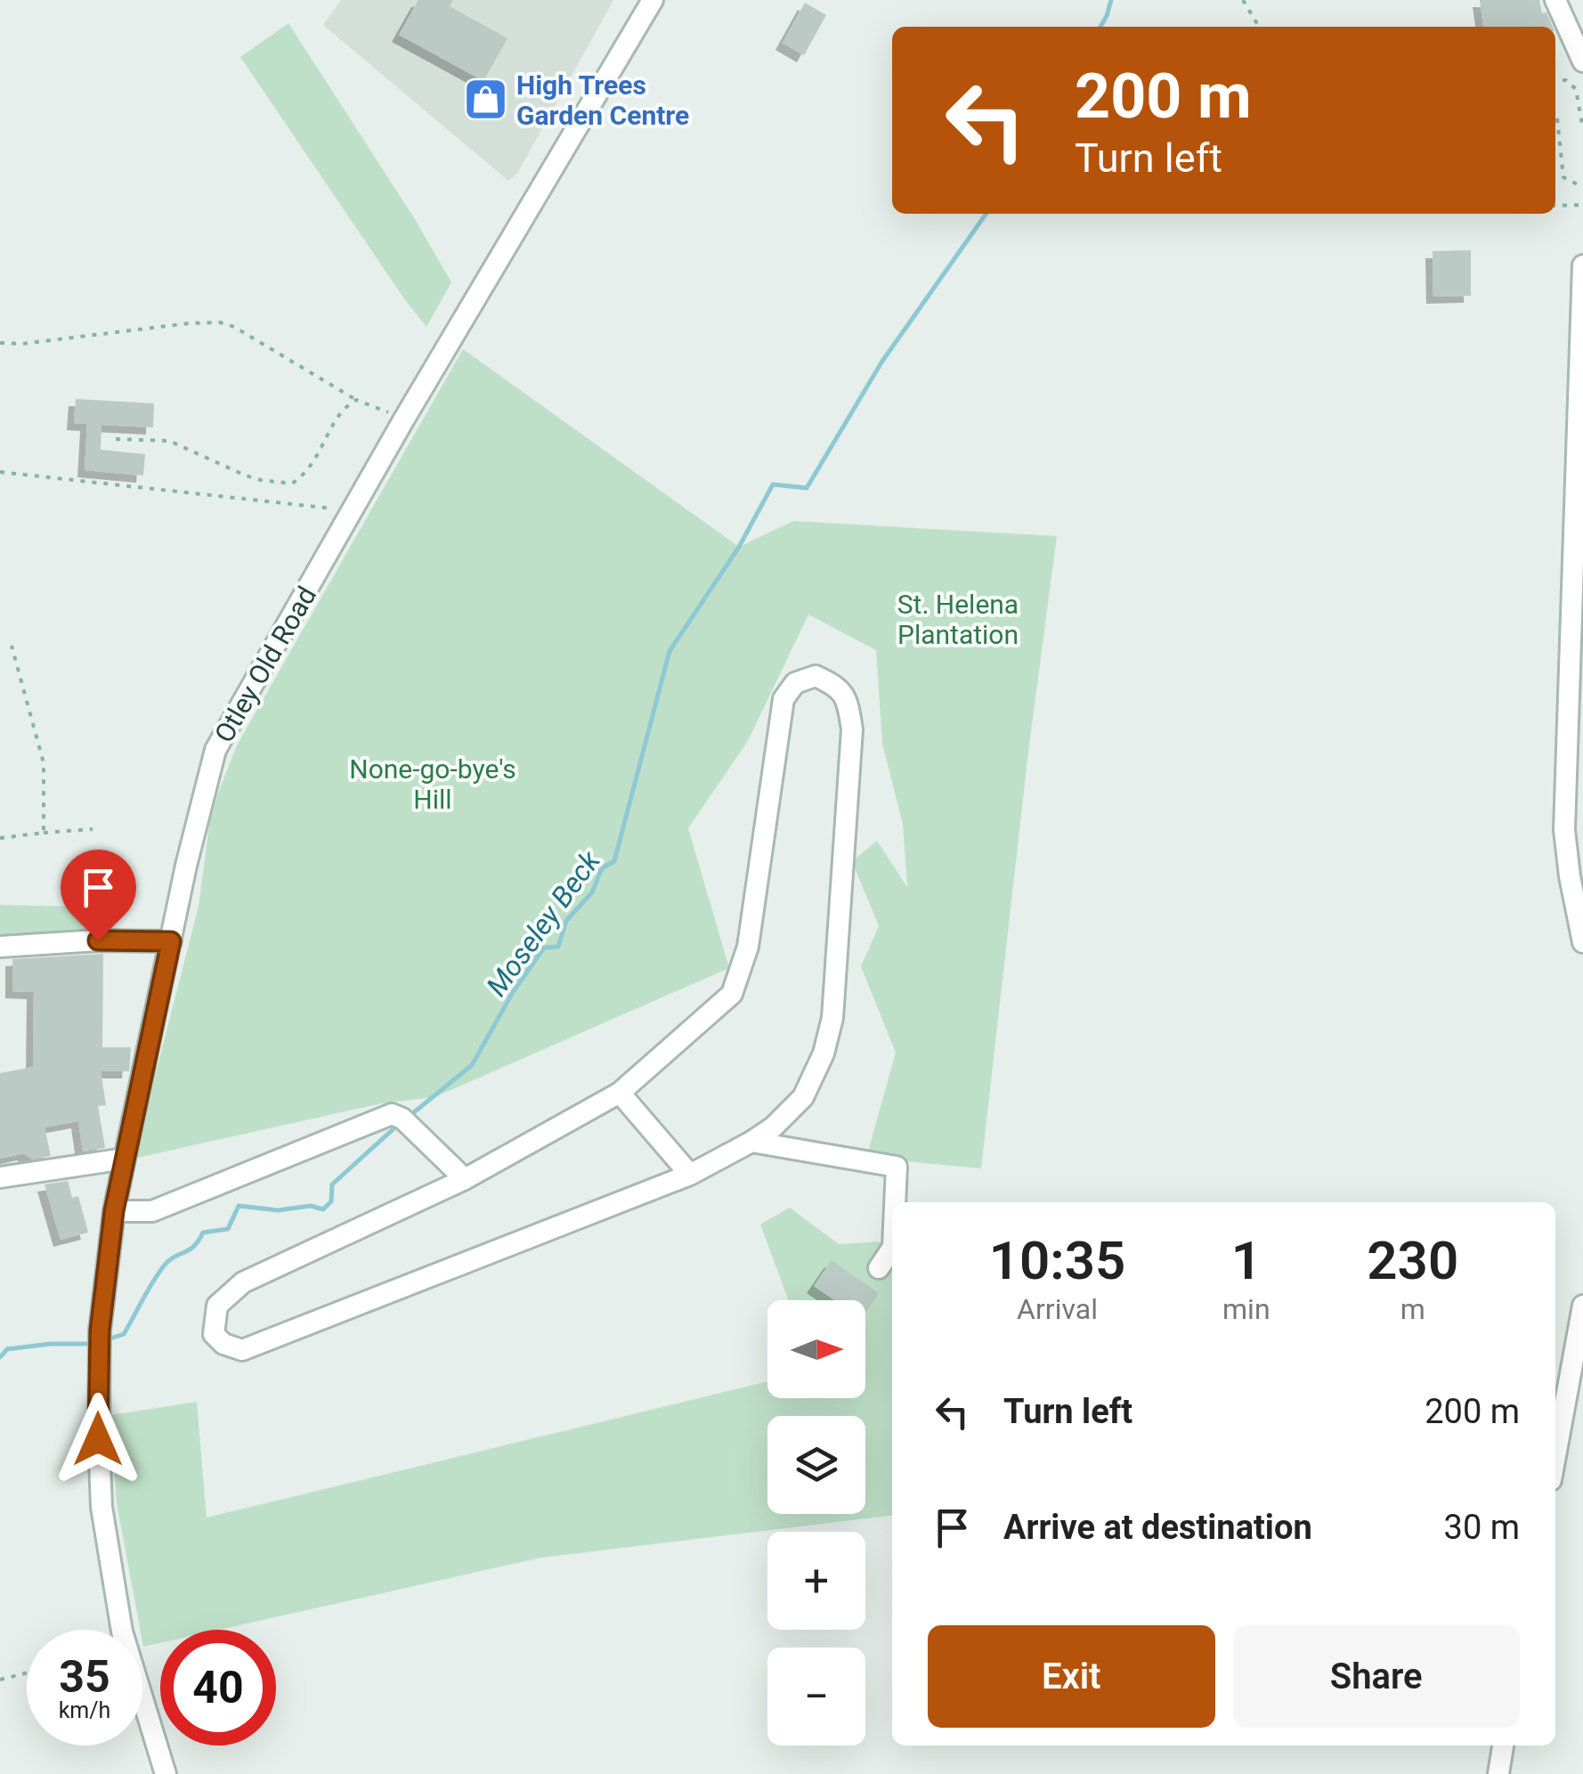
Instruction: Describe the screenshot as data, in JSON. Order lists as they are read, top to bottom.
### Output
{
  "streets": {
    "street": ["Otley Old Road"]
  },
  "water": ["Moseley Beck"],
  "parks": ["St. Helena Plantation", "None-go-bye's Hill"],
  "places": {
    "shop": ["High Trees Garden Centre"]
  },
  "north": "right",
  "page": {
    "turn": ["200 m", "Turn left"],
    "eta": [
      "10:35",
      "Arrival",
      "1",
      "min",
      "230",
      "m"
    ],
    "map_buttons": ["+", "−"],
    "list": [
      {
        "name": "Turn left",
        "value": "200 m"
      },
      {
        "name": "Arrive at destination",
        "value": "30 m"
      }
    ],
    "buttons": ["Exit", "Share"],
    "speed": "35 km/h",
    "limit": "40"
  }
}
